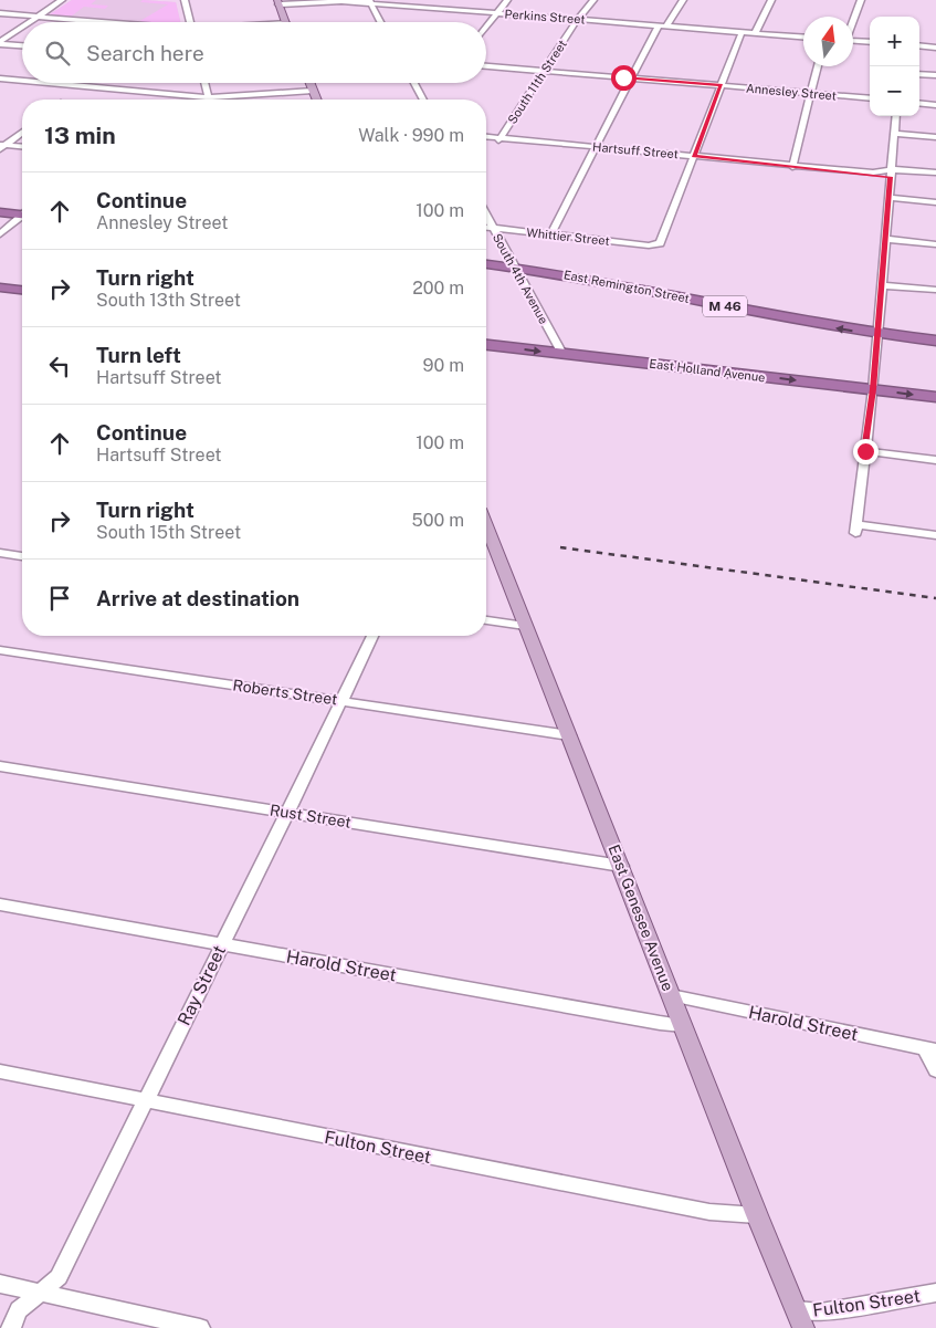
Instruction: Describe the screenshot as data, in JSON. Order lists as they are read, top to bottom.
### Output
{
  "streets": {
    "highway": ["East Remington Street", "M 46", "East Holland Avenue"],
    "main road": ["East Genesee Avenue"],
    "street": [
      "Perkins Street",
      "South 11th Street",
      "Annesley Street",
      "Hartsuff Street",
      "Whittier Street",
      "South 4th Avenue",
      "Roberts Street",
      "Rust Street",
      "Harold Street",
      "Ray Street",
      "Fulton Street"
    ]
  },
  "crossings": [
    ["Perkins Street", "South 11th Street"],
    ["South 11th Street", "Annesley Street"],
    ["South 11th Street", "Hartsuff Street"],
    ["Hartsuff Street", "Whittier Street"],
    ["Whittier Street", "South 4th Avenue"],
    ["South 4th Avenue", "East Remington Street"],
    ["South 4th Avenue", "East Holland Avenue"],
    ["Roberts Street", "East Genesee Avenue"],
    ["Roberts Street", "Ray Street"],
    ["Rust Street", "East Genesee Avenue"],
    ["Rust Street", "Ray Street"],
    ["East Genesee Avenue", "Harold Street"],
    ["East Genesee Avenue", "Fulton Street"],
    ["Harold Street", "Ray Street"],
    ["Ray Street", "Fulton Street"]
  ],
  "one_way": ["East Remington Street", "East Holland Avenue"],
  "north": "top",
  "page": {
    "map_buttons": ["+", "−"],
    "search": "Search here",
    "heading": ["13 min", "Walk · 990 m"],
    "list": [
      ["Continue", "Annesley Street", "100 m"],
      ["Turn right", "South 13th Street", "200 m"],
      ["Turn left", "Hartsuff Street", "90 m"],
      ["Continue", "Hartsuff Street", "100 m"],
      ["Turn right", "South 15th Street", "500 m"],
      "Arrive at destination"
    ]
  }
}
